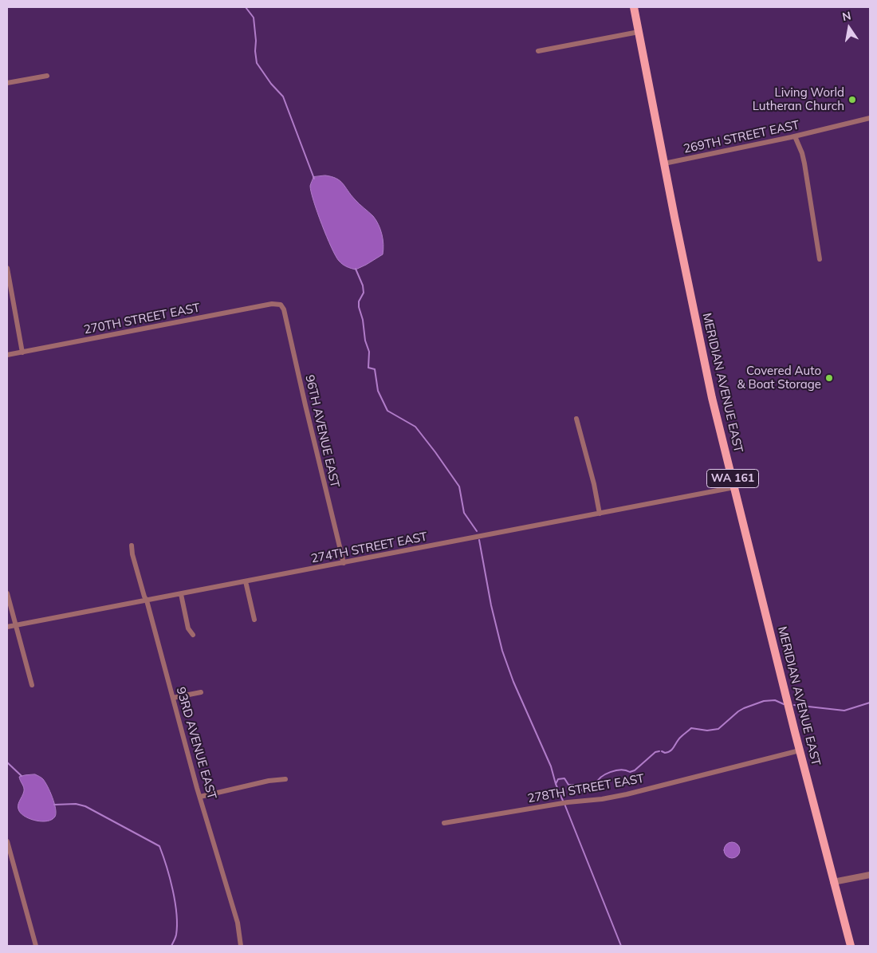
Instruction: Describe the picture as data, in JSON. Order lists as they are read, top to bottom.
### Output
{
  "streets": {
    "main road": ["MERIDIAN AVENUE EAST", "WA 161"],
    "street": [
      "269TH STREET EAST",
      "270TH STREET EAST",
      "96TH AVENUE EAST",
      "274TH STREET EAST",
      "93RD AVENUE EAST",
      "278TH STREET EAST"
    ]
  },
  "crossings": [
    ["269TH STREET EAST", "MERIDIAN AVENUE EAST"],
    ["270TH STREET EAST", "96TH AVENUE EAST"],
    ["MERIDIAN AVENUE EAST", "274TH STREET EAST"],
    ["MERIDIAN AVENUE EAST", "278TH STREET EAST"],
    ["96TH AVENUE EAST", "274TH STREET EAST"],
    ["274TH STREET EAST", "93RD AVENUE EAST"]
  ],
  "places": ["Living World Lutheran Church", "Covered Auto & Boat Storage"],
  "north": "top"
}
